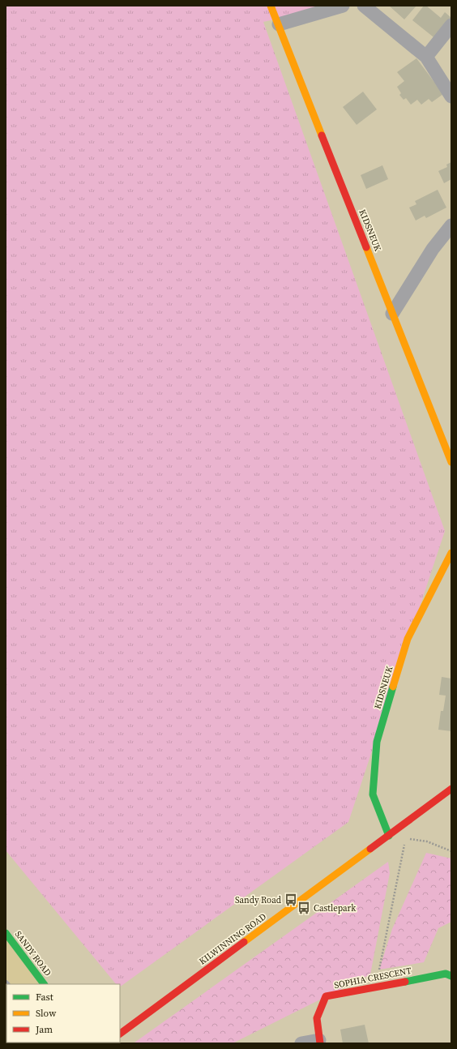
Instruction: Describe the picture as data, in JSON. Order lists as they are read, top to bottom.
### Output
{
  "streets": {
    "street": [
      "KIDSNEUK",
      "KILWINNING ROAD",
      "SANDY ROAD",
      "SOPHIA CRESCENT"
    ]
  },
  "crossings": [
    ["KIDSNEUK", "KILWINNING ROAD"]
  ],
  "places": {
    "bus stop": ["Sandy Road", "Castlepark"]
  },
  "legend": ["Fast", "Slow", "Jam"]
}
